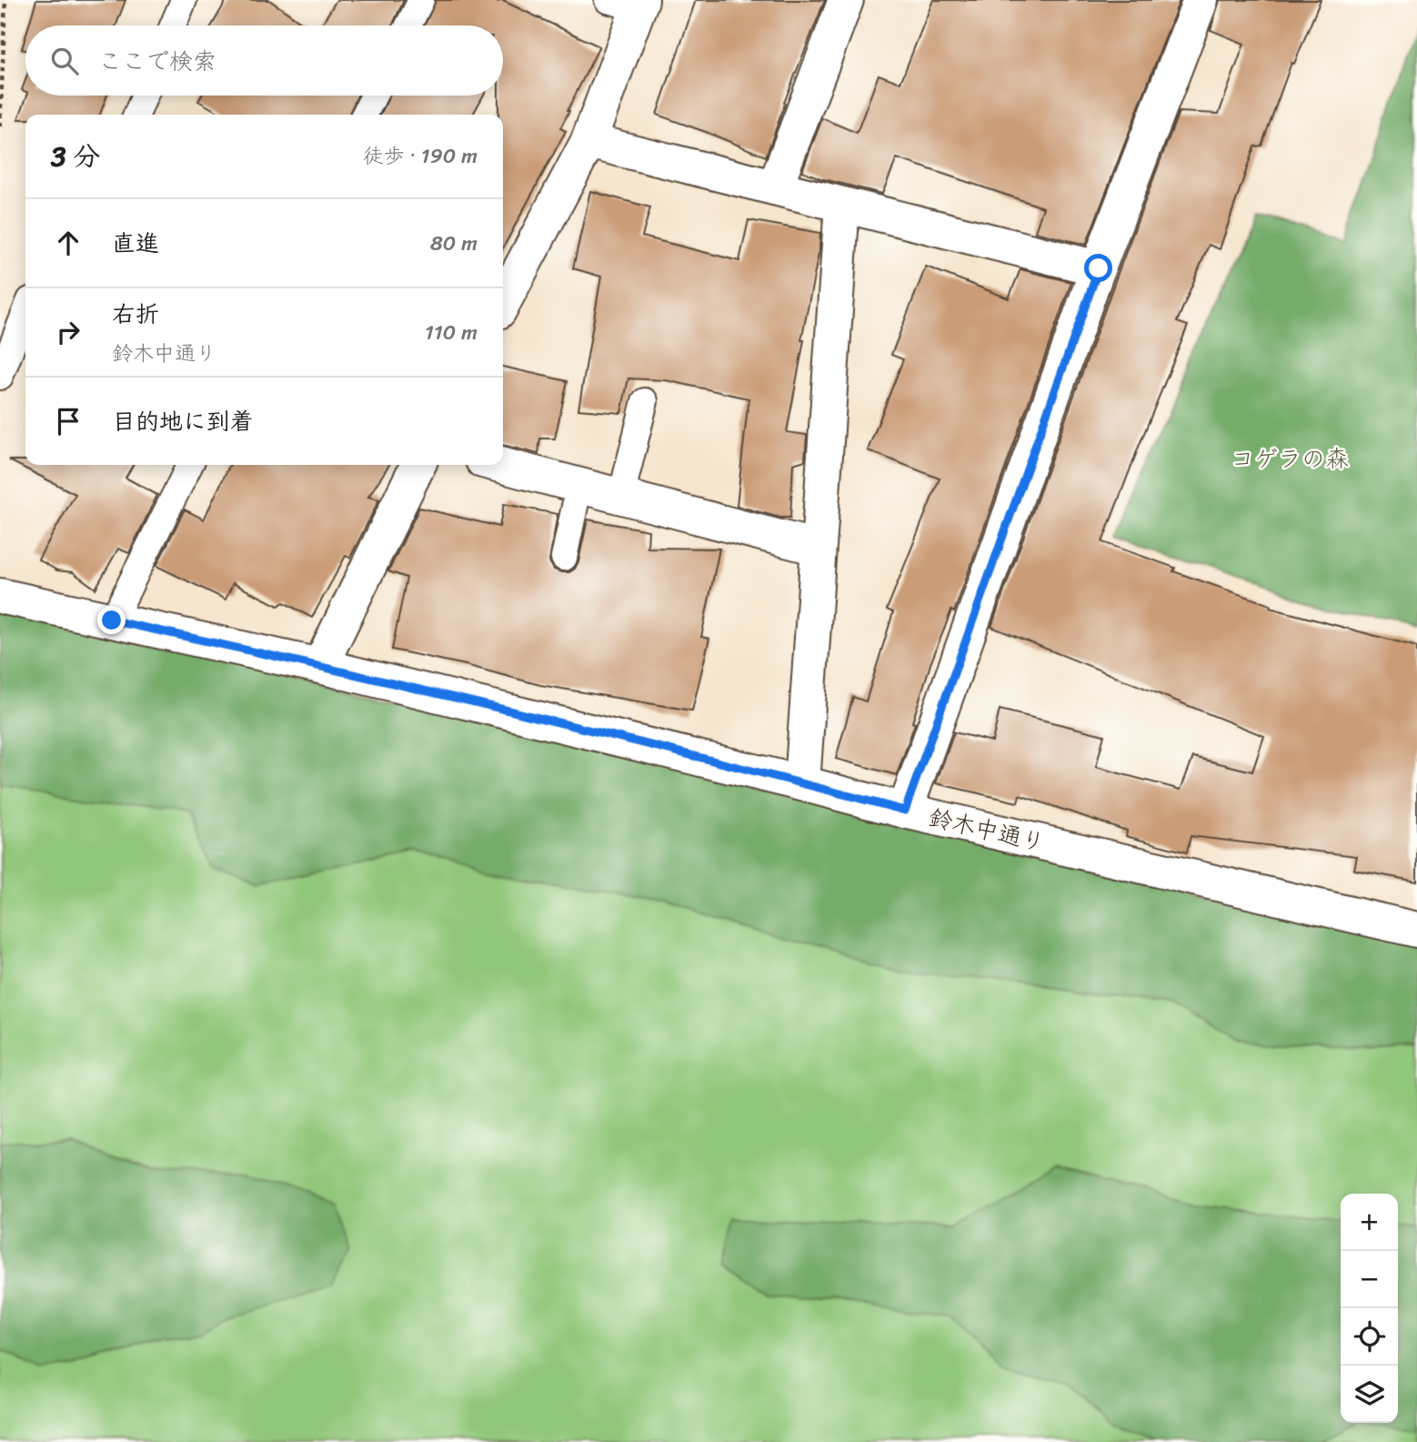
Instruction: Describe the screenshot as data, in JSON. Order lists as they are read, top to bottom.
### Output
{
  "streets": {
    "street": ["鈴木中通り"]
  },
  "parks": ["コゲラの森"],
  "page": {
    "search": "ここで検索",
    "heading": ["3 分", "徒歩 · 190 m"],
    "list": [
      ["直進", "80 m"],
      ["右折", "鈴木中通り", "110 m"],
      "目的地に到着"
    ],
    "map_buttons": ["+", "−"]
  }
}
